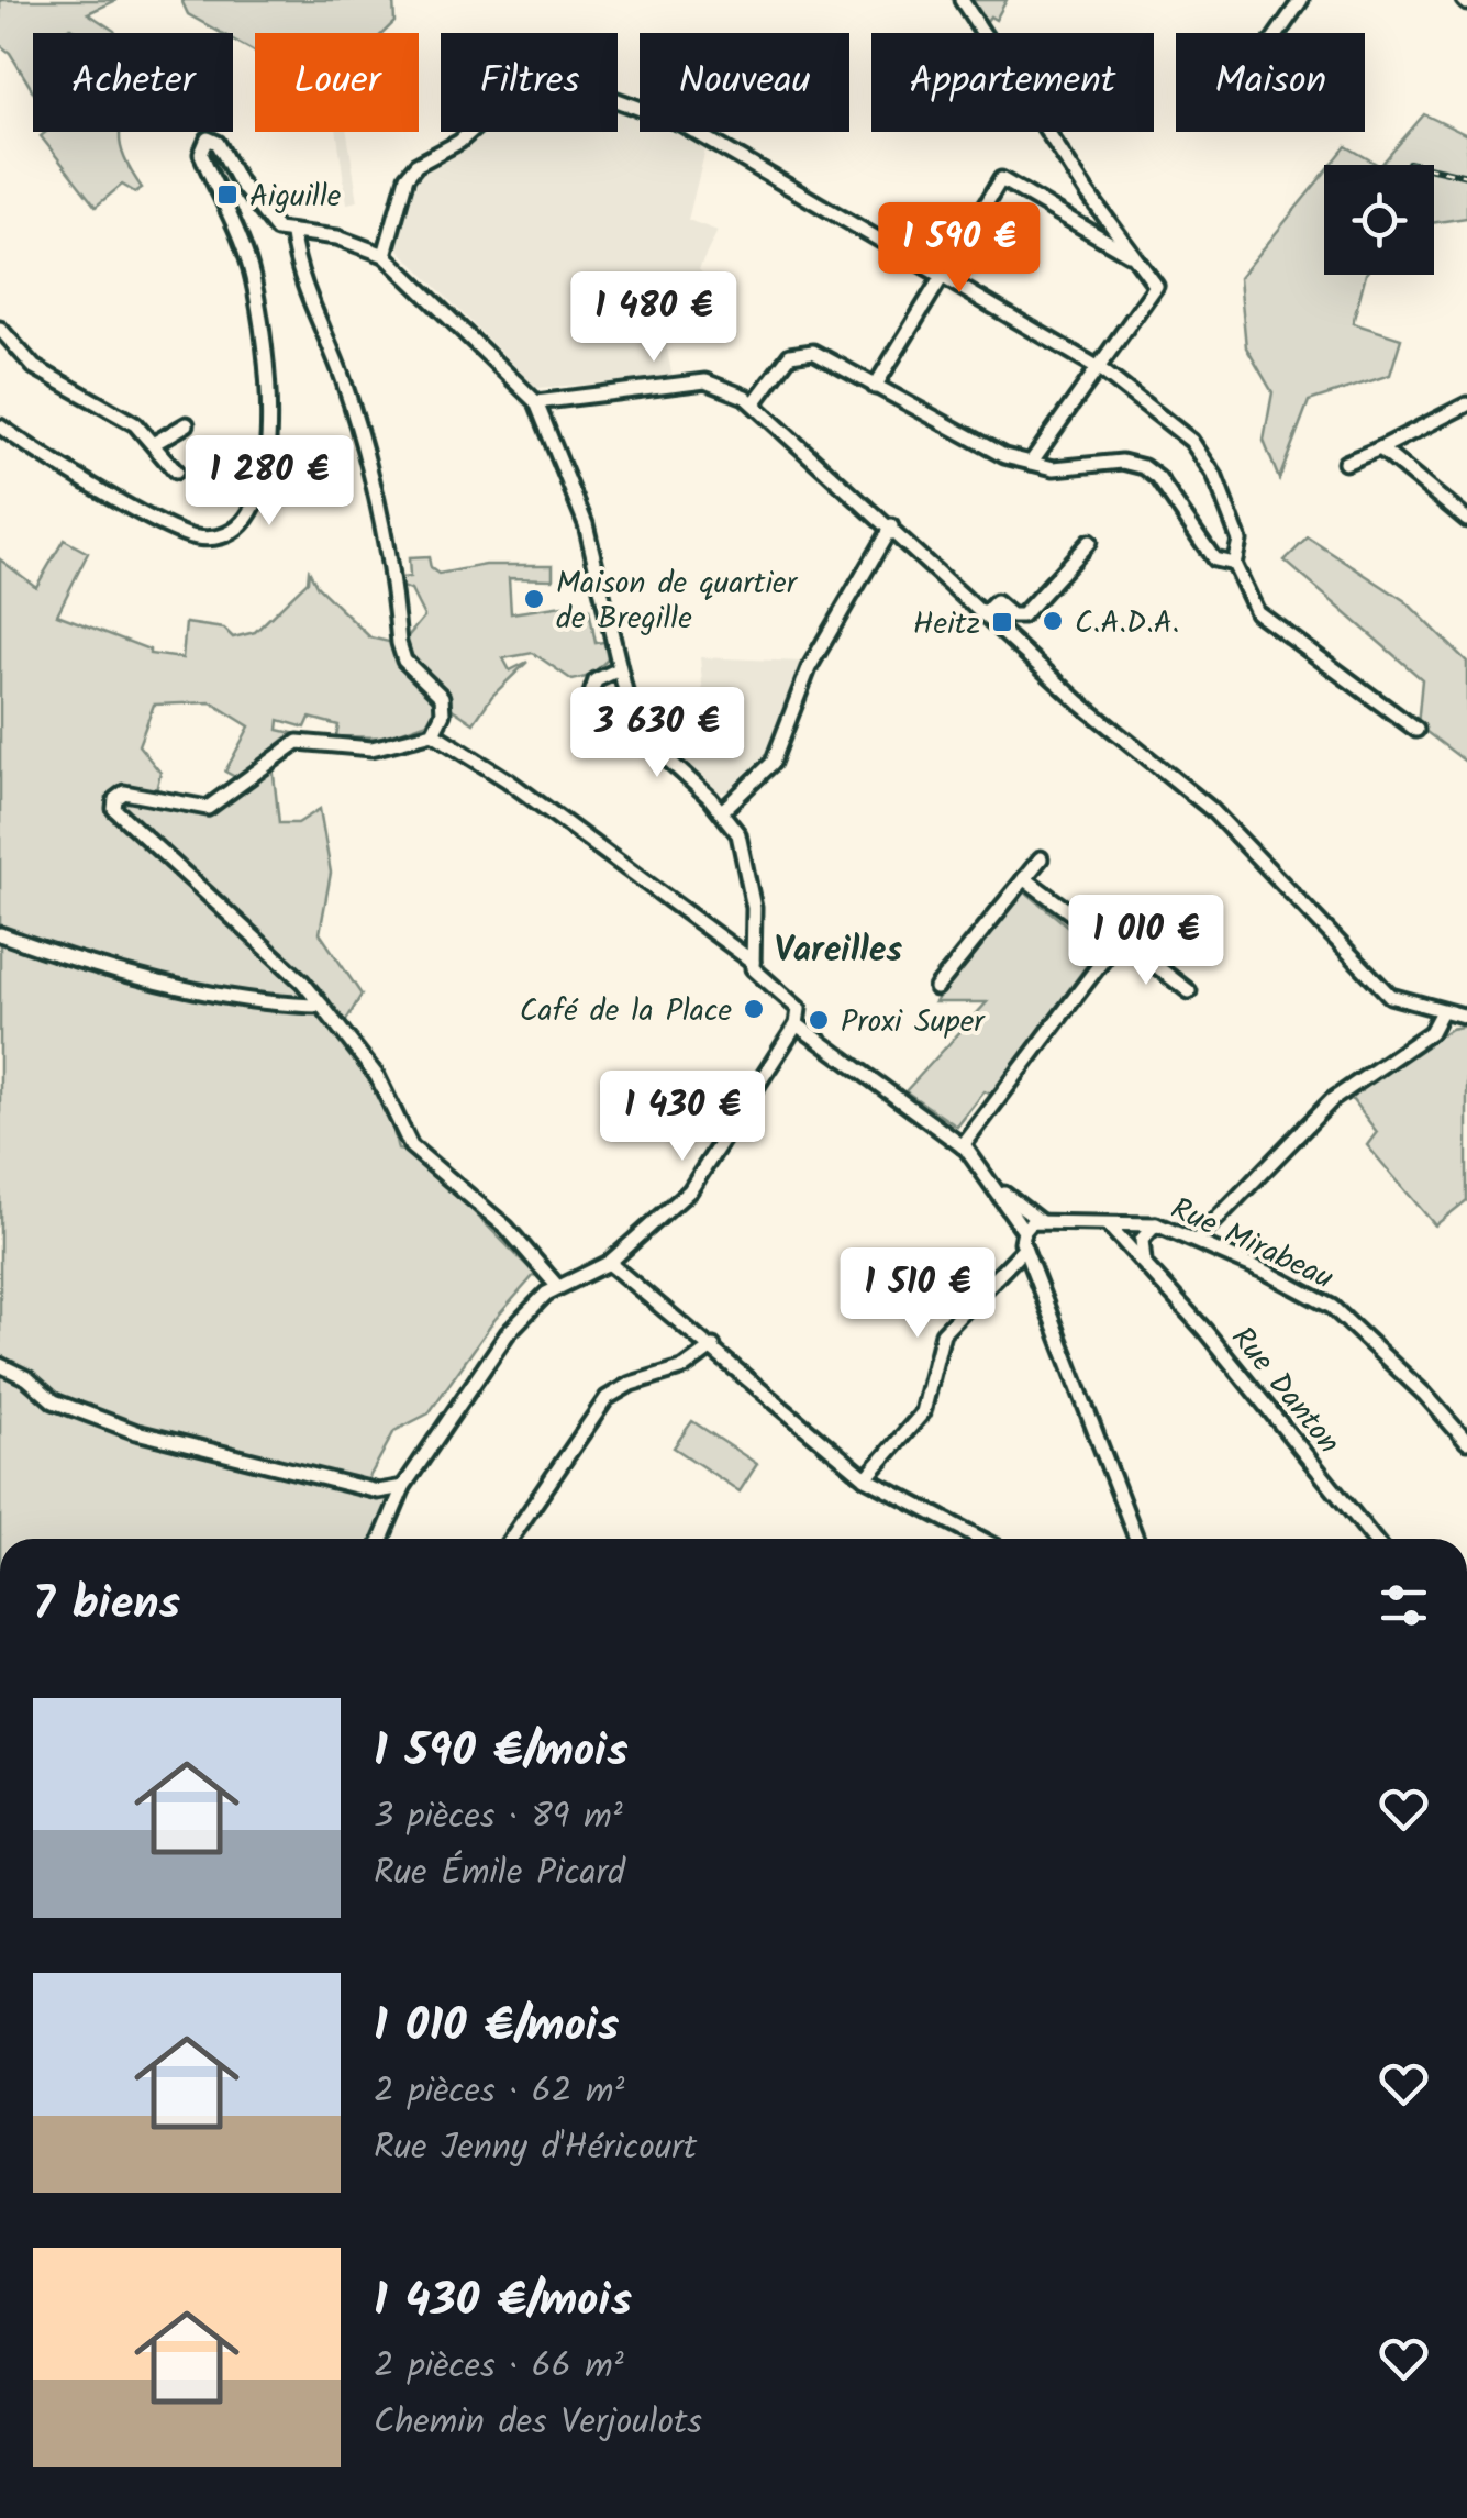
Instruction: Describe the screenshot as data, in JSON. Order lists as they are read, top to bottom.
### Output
{
  "streets": {
    "street": ["Rue Mirabeau", "Rue Danton"]
  },
  "crossings": [
    ["Rue Mirabeau", "Rue Danton"]
  ],
  "districts": ["Vareilles"],
  "places": {
    "transit": ["Aiguille", "Heitz"],
    "other": [
      "Maison de quartier de Bregille",
      "C.A.D.A.",
      "Café de la Place",
      "Proxi Super"
    ]
  },
  "page": {
    "chip": [
      "Acheter",
      "Louer",
      "Filtres",
      "Nouveau",
      "Appartement",
      "Maison"
    ],
    "price": [
      "1 590 €",
      "1 480 €",
      "1 280 €",
      "3 630 €",
      "1 010 €",
      "1 430 €",
      "1 510 €"
    ],
    "heading": "7 biens",
    "list": [
      {
        "name": "1 590 €/mois",
        "note": "3 pièces · 89 m² · Rue Émile Picard"
      },
      {
        "name": "1 010 €/mois",
        "note": "2 pièces · 62 m² · Rue Jenny d'Héricourt"
      },
      {
        "name": "1 430 €/mois",
        "note": "2 pièces · 66 m² · Chemin des Verjoulots"
      }
    ]
  }
}
